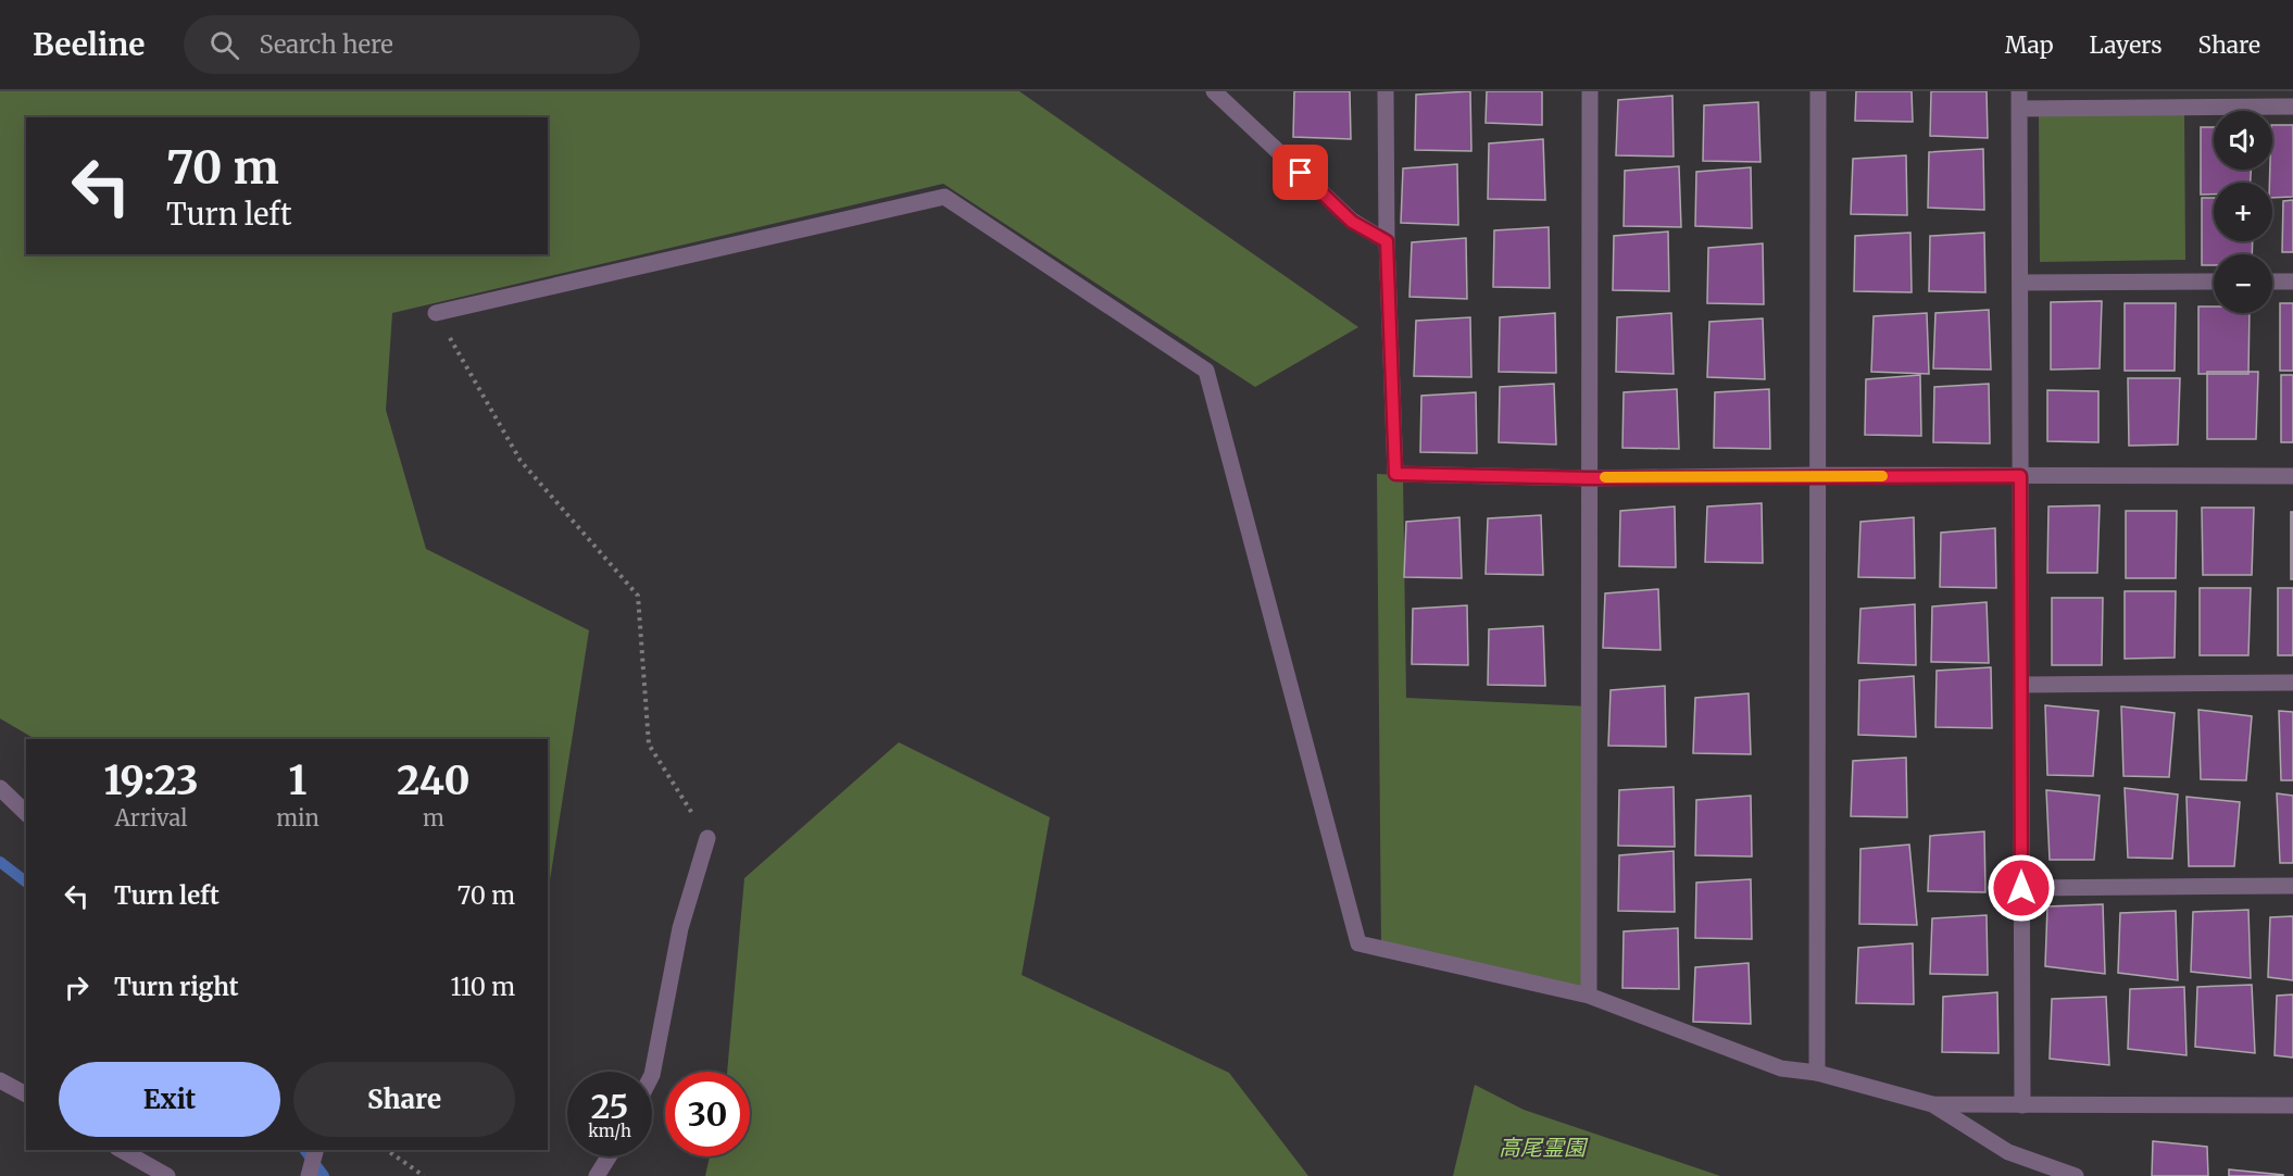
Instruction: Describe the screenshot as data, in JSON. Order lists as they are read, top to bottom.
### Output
{
  "parks": ["高尾霊園"],
  "page": {
    "header": "Beeline",
    "search": "Search here",
    "nav": ["Map", "Layers", "Share"],
    "map_buttons": ["+", "−"],
    "turn": ["70 m", "Turn left"],
    "eta": [
      "19:23",
      "Arrival",
      "1",
      "min",
      "240",
      "m"
    ],
    "list": [
      {
        "name": "Turn left",
        "value": "70 m"
      },
      {
        "name": "Turn right",
        "value": "110 m"
      }
    ],
    "buttons": ["Exit", "Share"],
    "speed": "25 km/h",
    "limit": "30"
  }
}
